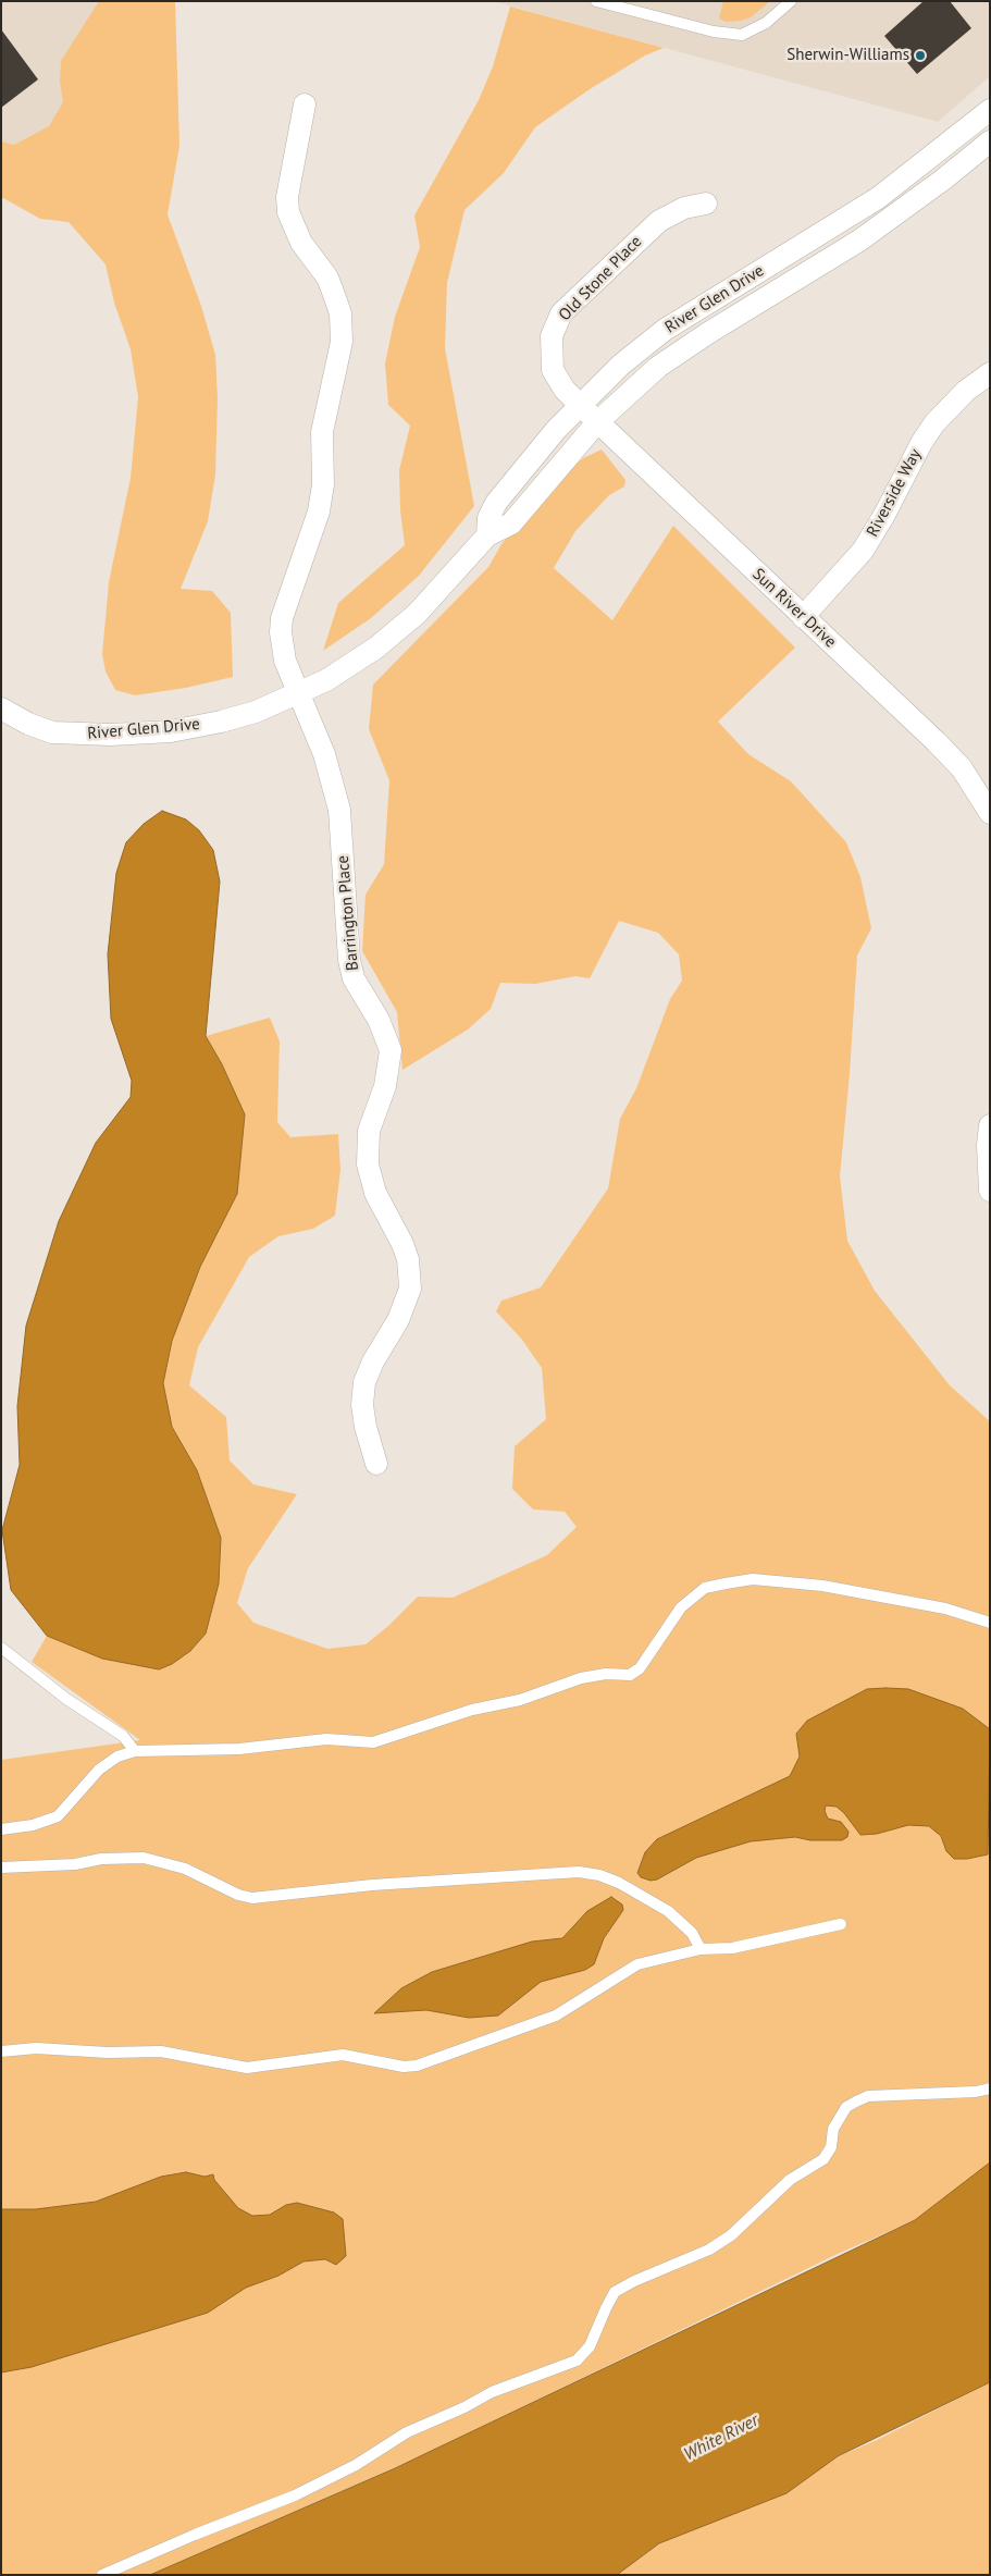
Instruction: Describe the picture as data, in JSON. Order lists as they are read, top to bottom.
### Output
{
  "streets": {
    "street": [
      "Old Stone Place",
      "River Glen Drive",
      "Riverside Way",
      "Sun River Drive",
      "Barrington Place"
    ]
  },
  "crossings": [
    ["Old Stone Place", "River Glen Drive"],
    ["Old Stone Place", "Sun River Drive"],
    ["River Glen Drive", "Sun River Drive"],
    ["River Glen Drive", "Barrington Place"],
    ["Riverside Way", "Sun River Drive"]
  ],
  "water": ["White River"],
  "places": ["Sherwin-Williams"]
}
